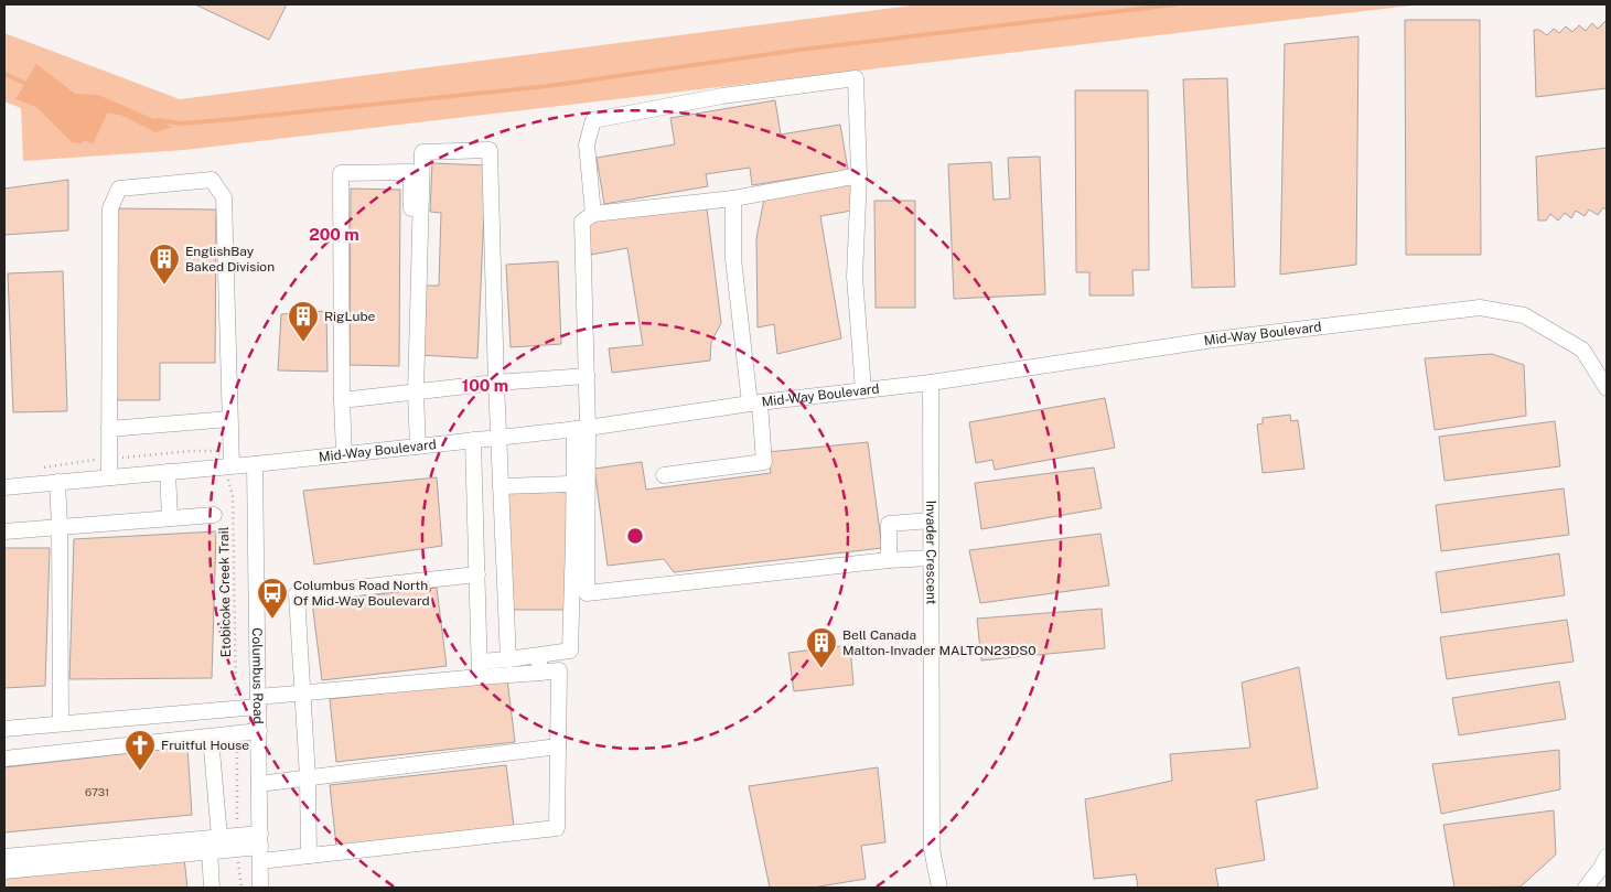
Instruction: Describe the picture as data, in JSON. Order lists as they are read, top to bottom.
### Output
{
  "streets": {
    "street": ["Mid-Way Boulevard", "Invader Crescent", "Columbus Road"],
    "path": ["Etobicoke Creek Trail"]
  },
  "crossings": [
    ["Mid-Way Boulevard", "Invader Crescent"],
    ["Mid-Way Boulevard", "Columbus Road"]
  ],
  "places": {
    "building": ["EnglishBay Baked Division", "RigLube", "Bell Canada Malton-Invader MALTON23DS0"],
    "bus stop": ["Columbus Road North Of Mid-Way Boulevard"],
    "church": ["Fruitful House"]
  },
  "house_numbers": ["6731"],
  "rings": ["200 m", "100 m"]
}
